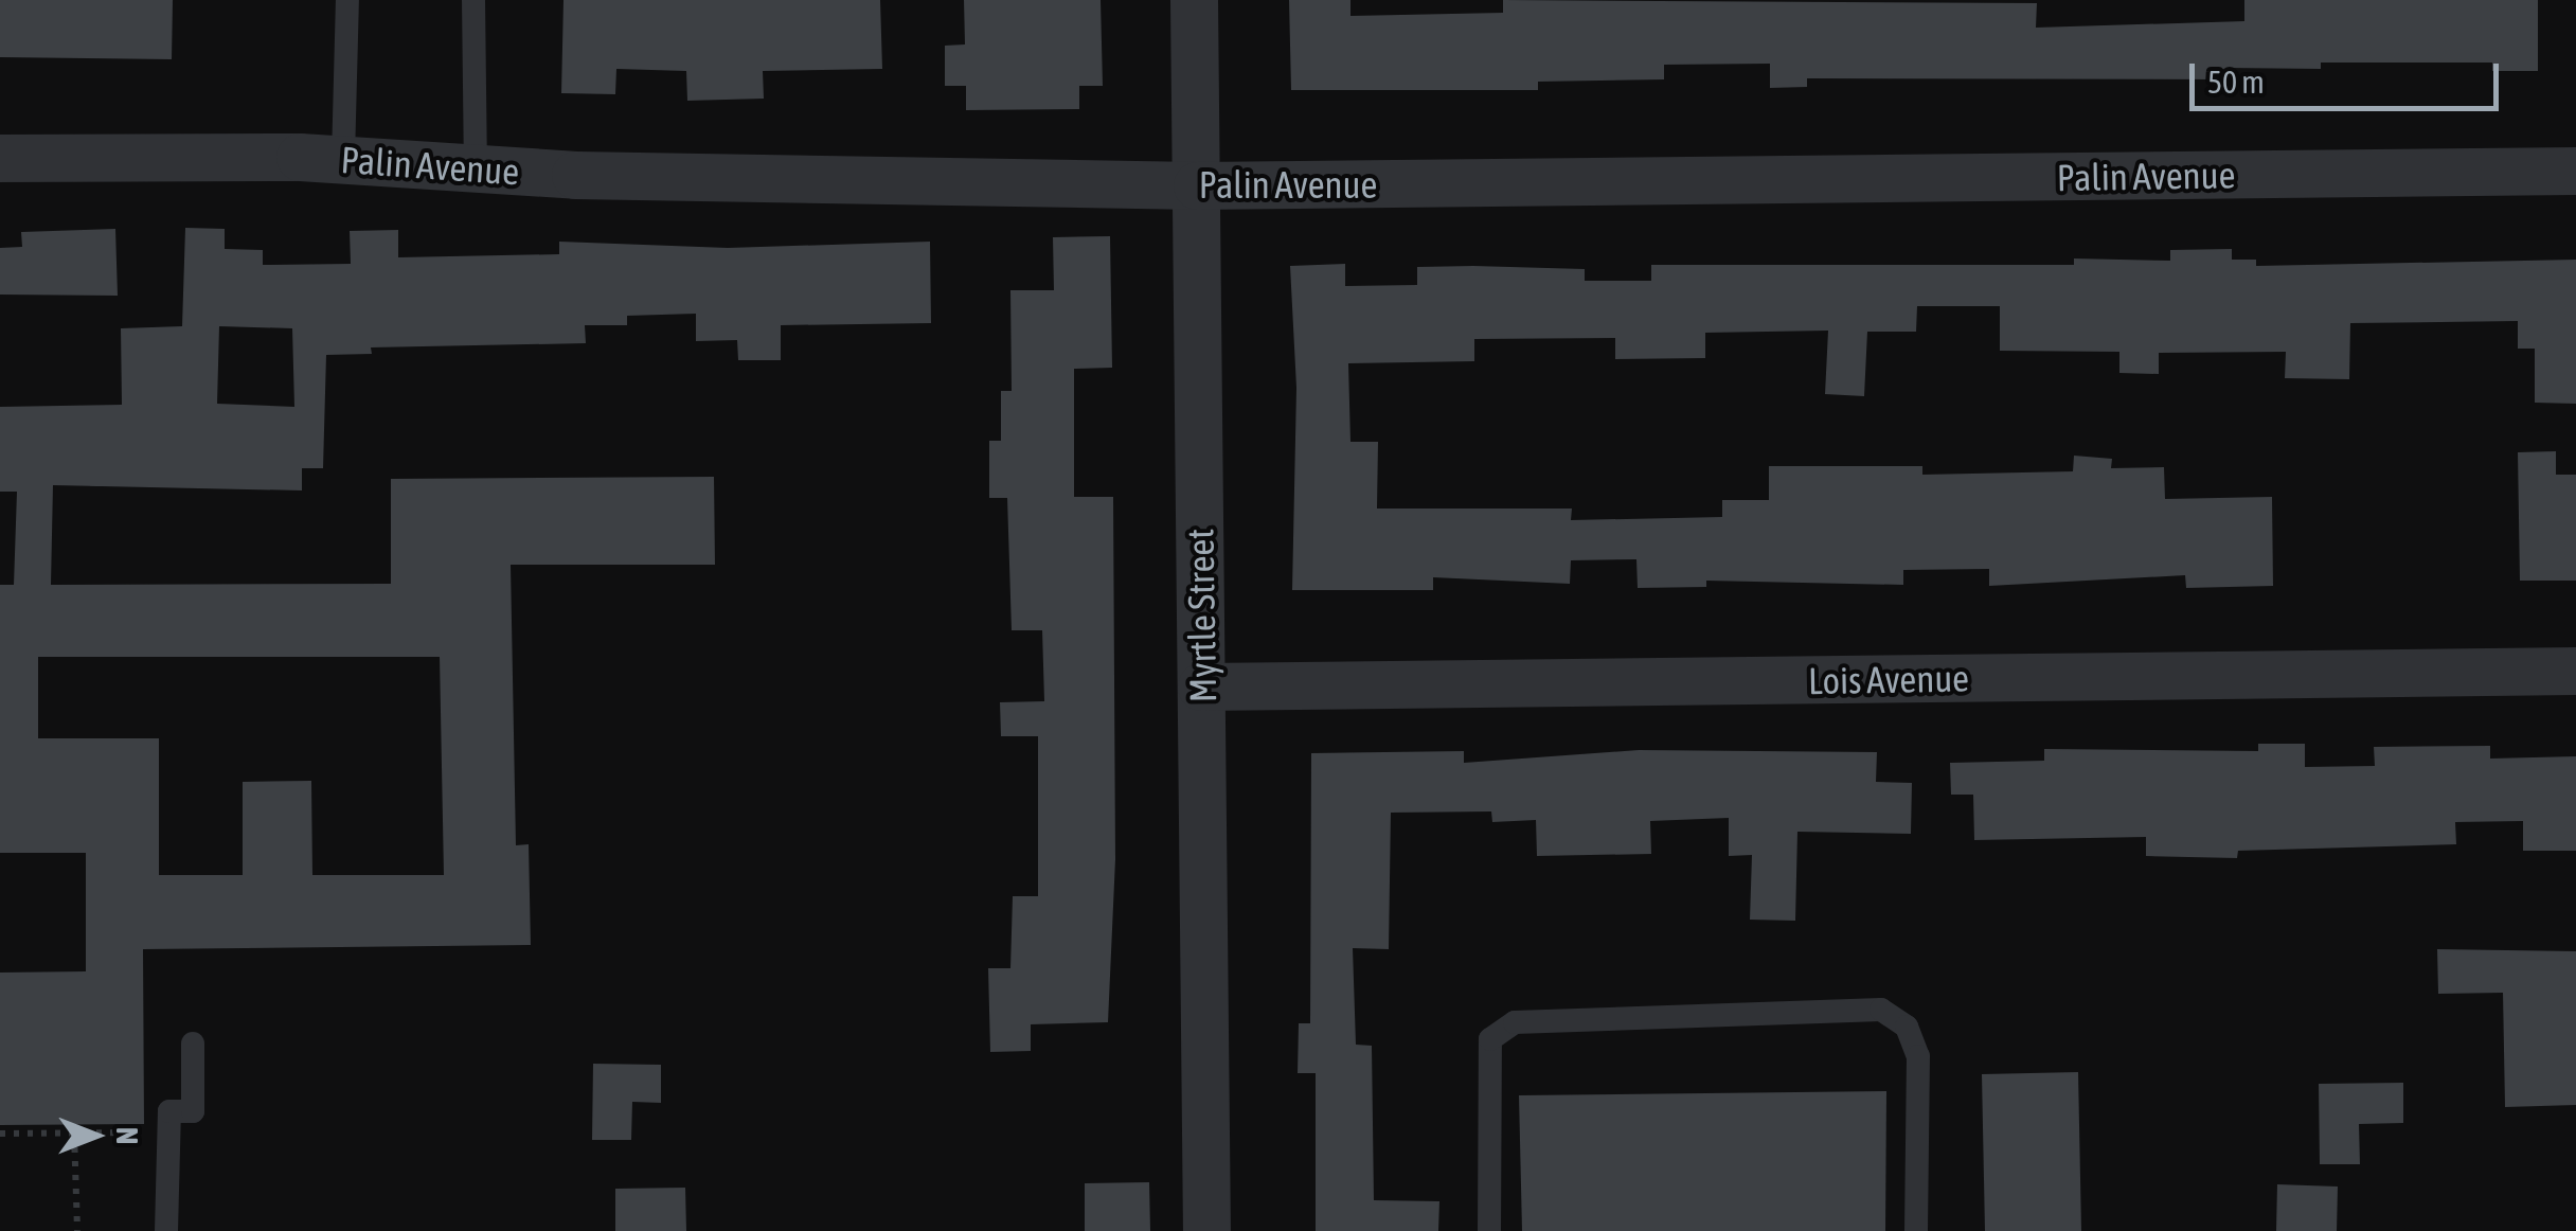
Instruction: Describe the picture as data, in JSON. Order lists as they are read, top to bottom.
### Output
{
  "streets": {
    "street": ["Palin Avenue", "Myrtle Street", "Lois Avenue"]
  },
  "crossings": [
    ["Palin Avenue", "Myrtle Street"],
    ["Myrtle Street", "Lois Avenue"]
  ],
  "scale_bar": "50 m",
  "north": "right"
}
